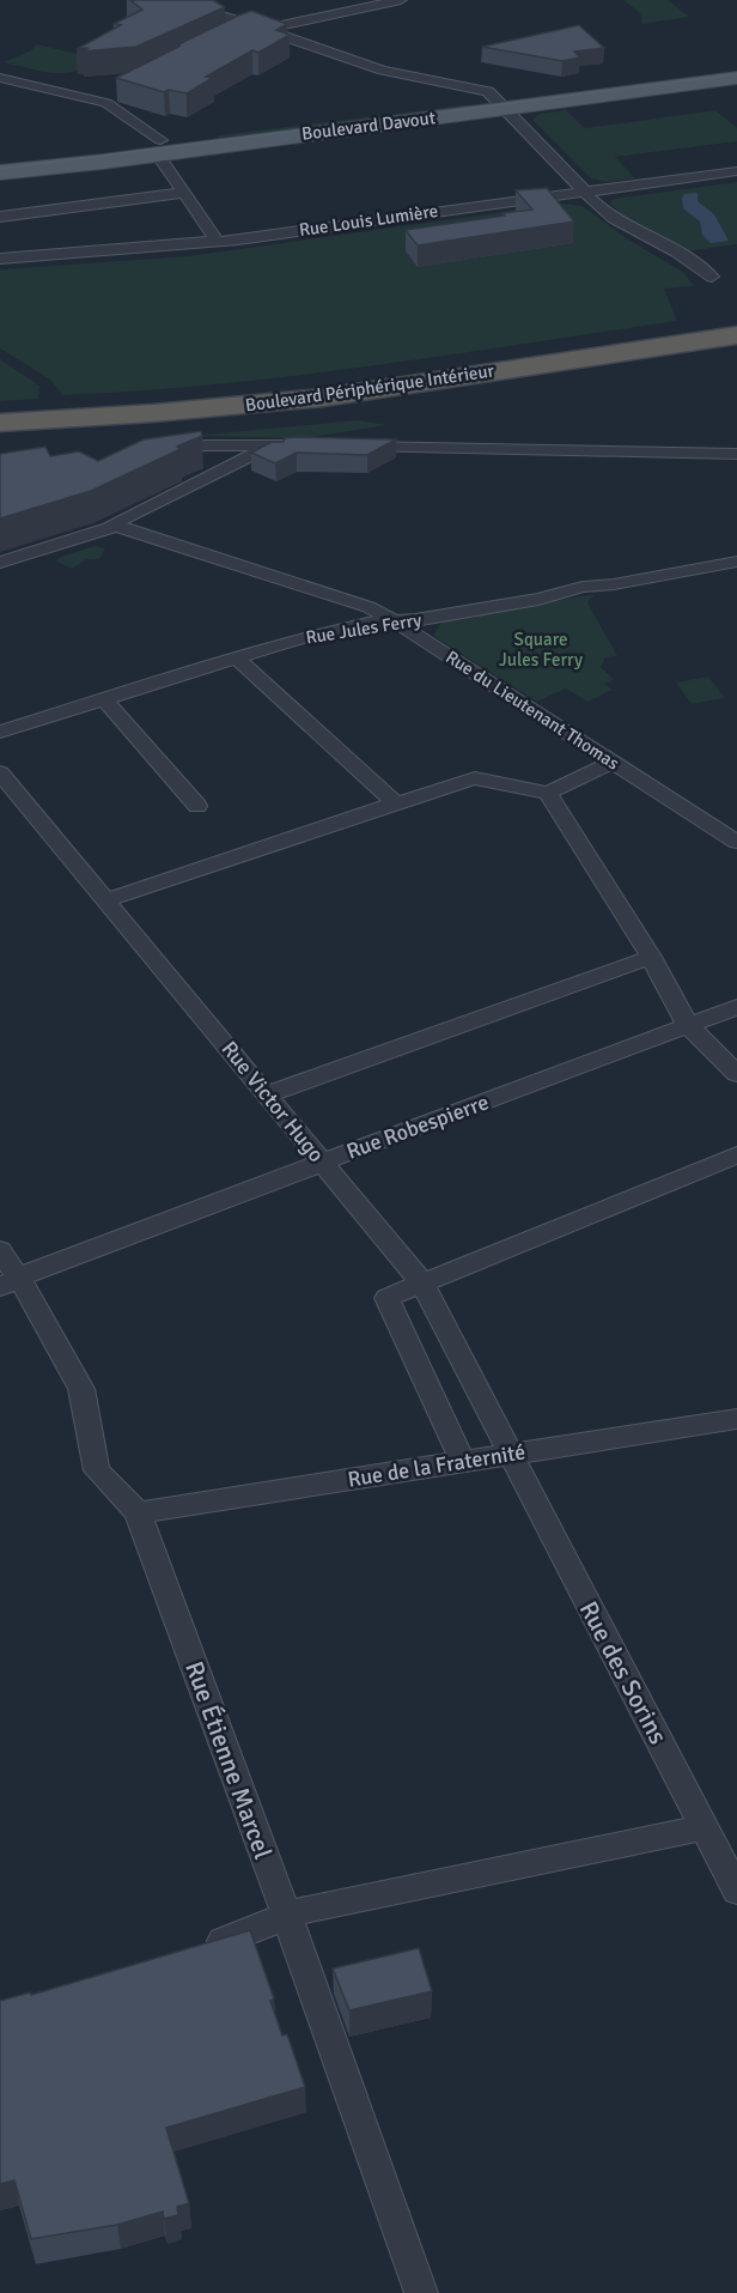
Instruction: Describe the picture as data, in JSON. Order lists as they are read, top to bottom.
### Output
{
  "streets": {
    "highway": ["Boulevard Périphérique Intérieur"],
    "main road": ["Boulevard Davout"],
    "street": [
      "Rue Louis Lumière",
      "Rue Jules Ferry",
      "Rue du Lieutenant Thomas",
      "Rue Victor Hugo",
      "Rue Robespierre",
      "Rue de la Fraternité",
      "Rue des Sorins",
      "Rue Étienne Marcel"
    ]
  },
  "crossings": [
    ["Rue Jules Ferry", "Rue du Lieutenant Thomas"],
    ["Rue Victor Hugo", "Rue Robespierre"],
    ["Rue Victor Hugo", "Rue de la Fraternité"],
    ["Rue Victor Hugo", "Rue des Sorins"],
    ["Rue Robespierre", "Rue Étienne Marcel"],
    ["Rue de la Fraternité", "Rue des Sorins"],
    ["Rue de la Fraternité", "Rue Étienne Marcel"]
  ],
  "parks": ["Square Jules Ferry"]
}
